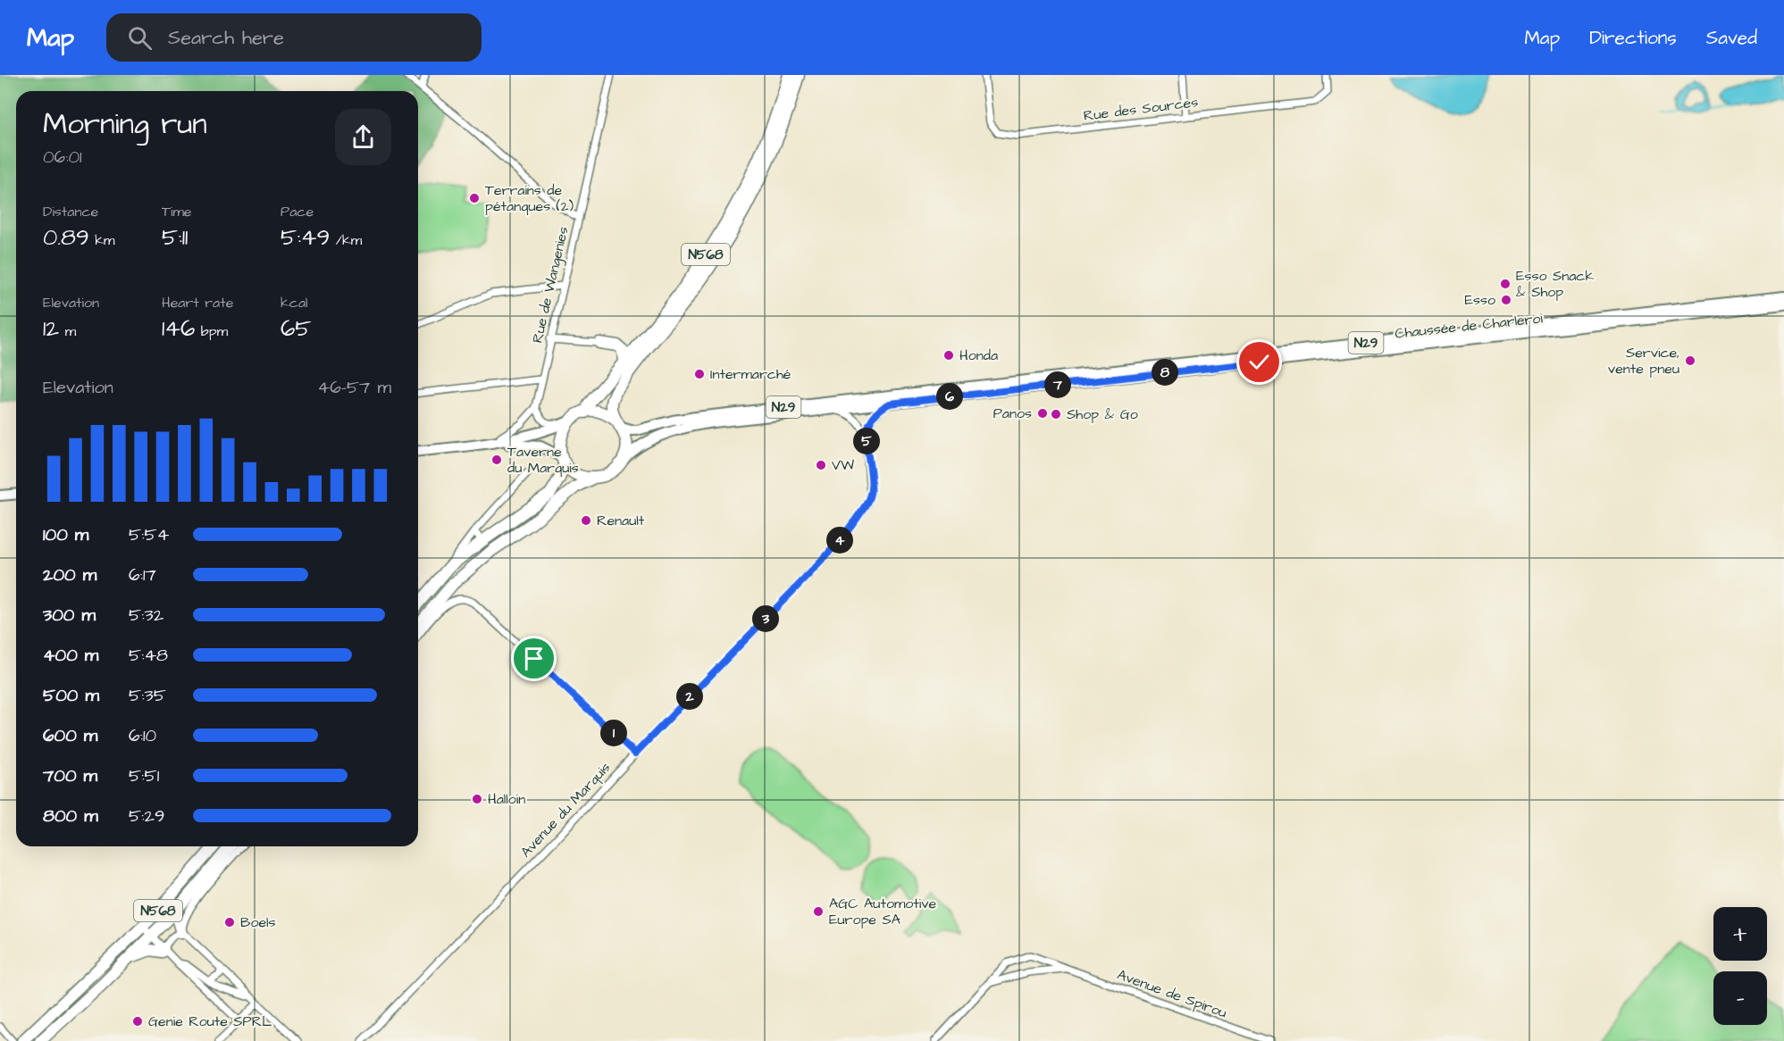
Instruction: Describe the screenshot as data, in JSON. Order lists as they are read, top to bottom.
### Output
{
  "streets": {
    "highway": ["N568"],
    "main road": ["Chaussée de Charleroi", "N29"],
    "street": [
      "Rue des Sources",
      "Rue de Wangenies",
      "Avenue du Marquis",
      "Avenue de Spirou"
    ]
  },
  "crossings": [
    ["N568", "Chaussée de Charleroi"]
  ],
  "places": [
    "Terrains de pétanques (2)",
    "Esso Snack & Shop",
    "Esso",
    "Honda",
    "Service, vente pneu",
    "Intermarché",
    "Panos",
    "Shop & Go",
    "Taverne du Marquis",
    "VW",
    "Renault",
    "Halloin",
    "AGC Automotive Europe SA",
    "Boels",
    "Genie Route SPRL"
  ],
  "page": {
    "header": "Map",
    "search": "Search here",
    "nav": ["Map", "Directions", "Saved"],
    "heading": ["Morning run", "06:01"],
    "stats": [
      ["Distance", "0.89 km"],
      ["Time", "5:11"],
      ["Pace", "5:49 /km"],
      ["Elevation", "12 m"],
      ["Heart rate", "146 bpm"],
      ["kcal", "65"]
    ],
    "pins": [
      "8",
      "7",
      "6",
      "5",
      "4",
      "3",
      "2",
      "1"
    ],
    "chart": ["Elevation", "46–57 m"],
    "list": [
      {
        "name": "100 m",
        "note": "5:54"
      },
      {
        "name": "200 m",
        "note": "6:17"
      },
      {
        "name": "300 m",
        "note": "5:32"
      },
      {
        "name": "400 m",
        "note": "5:48"
      },
      {
        "name": "500 m",
        "note": "5:35"
      },
      {
        "name": "600 m",
        "note": "6:10"
      },
      {
        "name": "700 m",
        "note": "5:51"
      },
      {
        "name": "800 m",
        "note": "5:29"
      }
    ],
    "map_buttons": ["+", "−"]
  }
}
